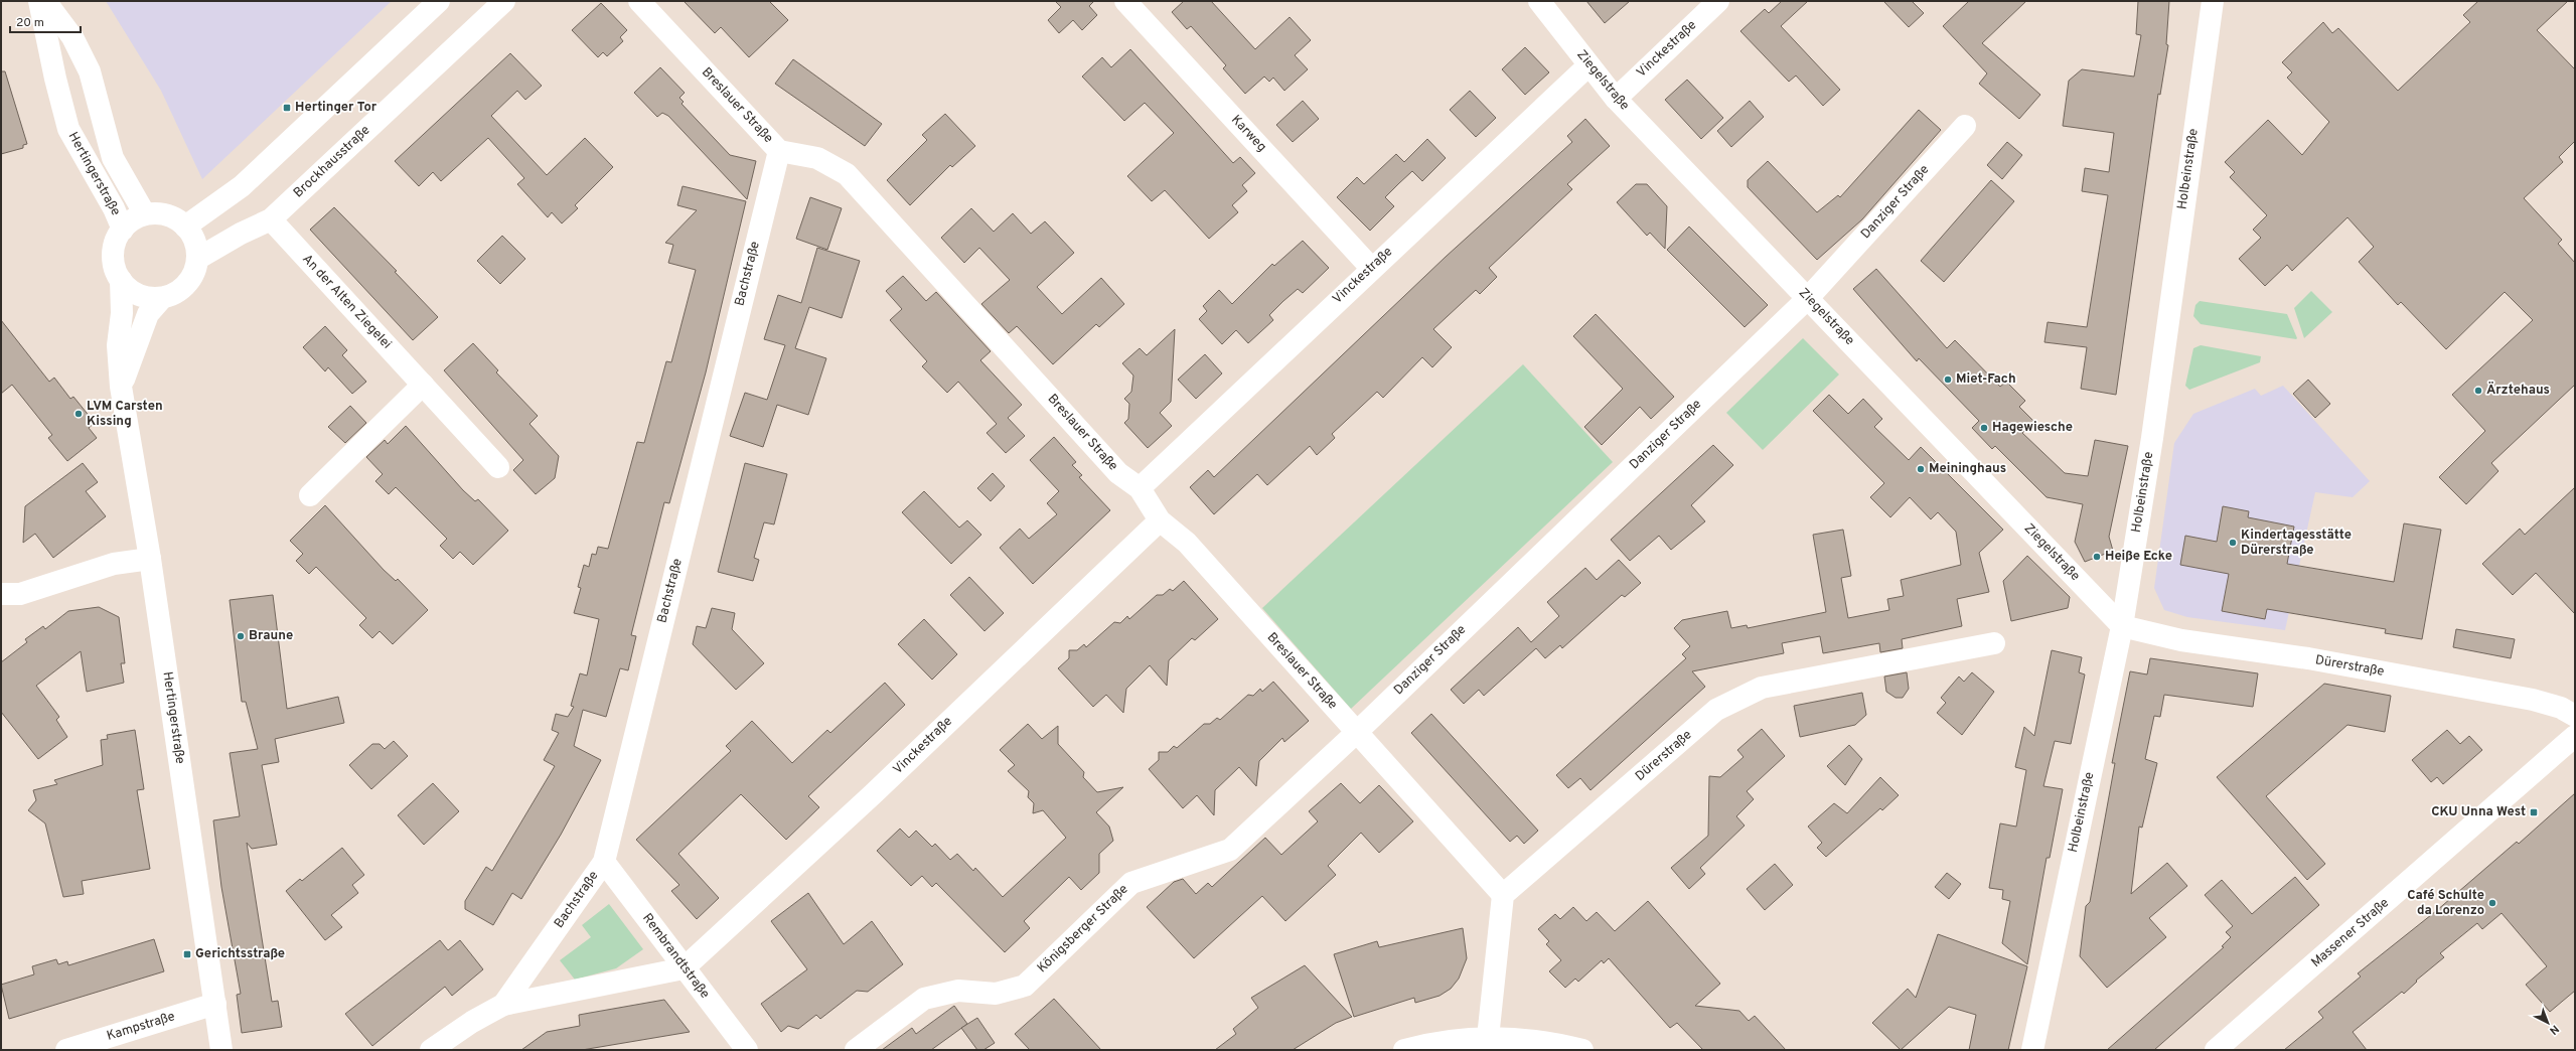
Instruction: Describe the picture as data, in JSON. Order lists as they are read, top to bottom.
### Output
{
  "streets": {
    "street": [
      "Vinckestraße",
      "Ziegelstraße",
      "Breslauer Straße",
      "Karweg",
      "Brockhausstraße",
      "Holbeinstraße",
      "Hertingerstraße",
      "Danziger Straße",
      "Bachstraße",
      "An der Alten Ziegelei",
      "Dürerstraße",
      "Königsberger Straße",
      "Massener Straße",
      "Rembrandtstraße",
      "Kampstraße"
    ]
  },
  "crossings": [
    ["Vinckestraße", "Ziegelstraße"],
    ["Vinckestraße", "Breslauer Straße"],
    ["Vinckestraße", "Karweg"],
    ["Vinckestraße", "Bachstraße"],
    ["Vinckestraße", "Rembrandtstraße"],
    ["Ziegelstraße", "Holbeinstraße"],
    ["Ziegelstraße", "Danziger Straße"],
    ["Ziegelstraße", "Dürerstraße"],
    ["Breslauer Straße", "Danziger Straße"],
    ["Breslauer Straße", "Bachstraße"],
    ["Breslauer Straße", "Dürerstraße"],
    ["Breslauer Straße", "Königsberger Straße"],
    ["Brockhausstraße", "Hertingerstraße"],
    ["Brockhausstraße", "An der Alten Ziegelei"],
    ["Holbeinstraße", "Dürerstraße"],
    ["Hertingerstraße", "Kampstraße"],
    ["Danziger Straße", "Königsberger Straße"],
    ["Bachstraße", "Rembrandtstraße"]
  ],
  "places": {
    "transit": ["Hertinger Tor", "CKU Unna West", "Gerichtsstraße"],
    "other": [
      "Miet-Fach",
      "Ärztehaus",
      "LVM Carsten Kissing",
      "Hagewiesche",
      "Meininghaus",
      "Kindertagesstätte Dürerstraße",
      "Heiße Ecke",
      "Braune",
      "Café Schulte da Lorenzo"
    ]
  },
  "scale_bar": "20 m",
  "north": "bottom right"
}
